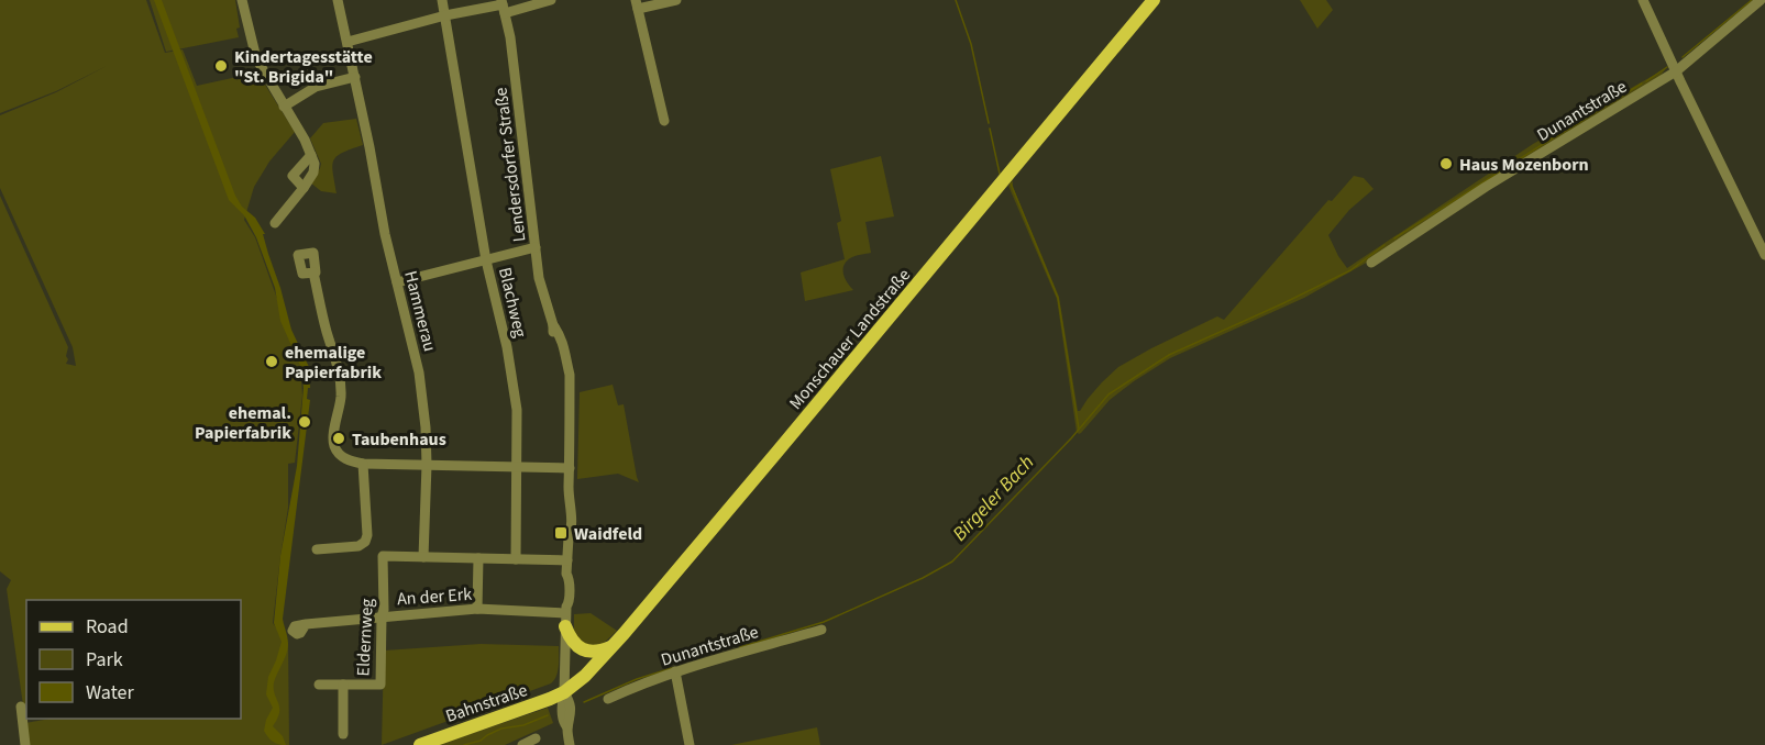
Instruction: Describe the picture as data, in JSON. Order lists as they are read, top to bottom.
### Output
{
  "streets": {
    "main road": ["Monschauer Landstraße", "Bahnstraße"],
    "street": [
      "Dunantstraße",
      "Lendersdorfer Straße",
      "Blachweg",
      "Hammerau",
      "An der Erk",
      "Eldernweg"
    ]
  },
  "crossings": [
    ["Lendersdorfer Straße", "Monschauer Landstraße"],
    ["Lendersdorfer Straße", "An der Erk"],
    ["Lendersdorfer Straße", "Bahnstraße"],
    ["Hammerau", "Eldernweg"],
    ["Monschauer Landstraße", "Bahnstraße"],
    ["An der Erk", "Eldernweg"]
  ],
  "water": ["Birgeler Bach"],
  "places": {
    "other": [
      "Kindertagesstätte \"St. Brigida\"",
      "Haus Mozenborn",
      "ehemalige Papierfabrik",
      "ehemal. Papierfabrik",
      "Taubenhaus"
    ],
    "transit": ["Waidfeld"]
  },
  "legend": ["Road", "Park", "Water"]
}
